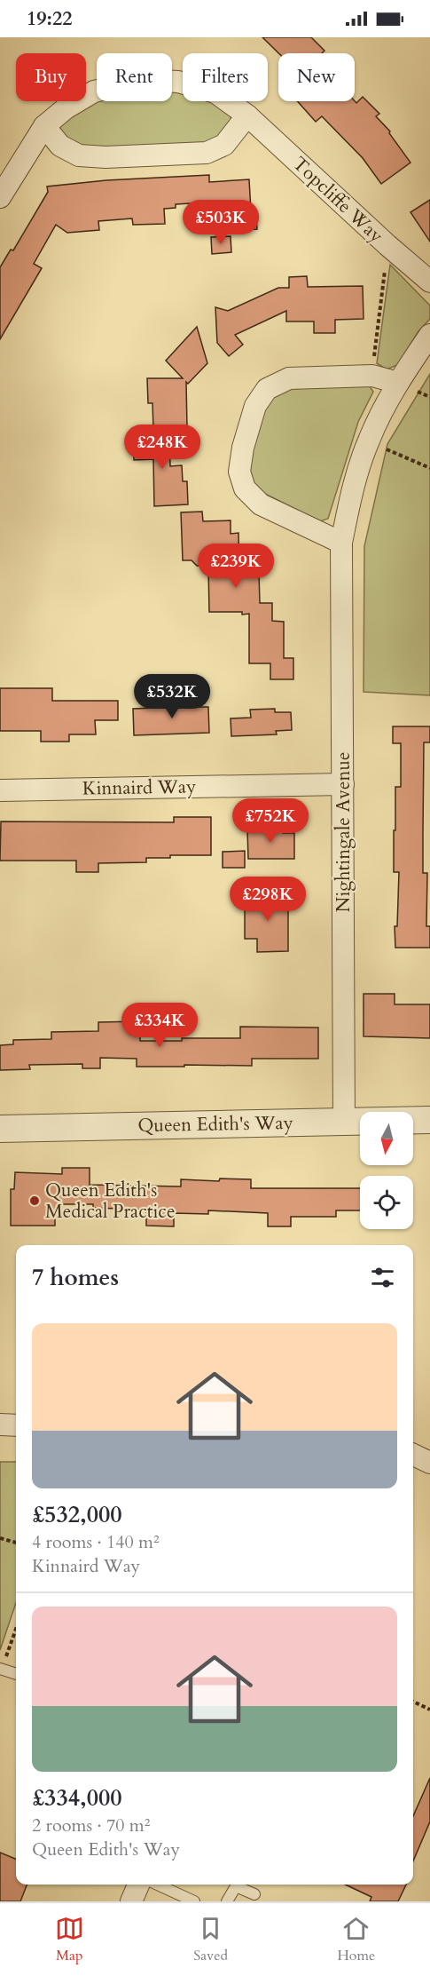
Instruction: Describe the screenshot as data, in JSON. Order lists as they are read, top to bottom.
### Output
{
  "streets": {
    "street": [
      "Topcliffe Way",
      "Kinnaird Way",
      "Nightingale Avenue",
      "Queen Edith's Way"
    ]
  },
  "crossings": [
    ["Kinnaird Way", "Nightingale Avenue"],
    ["Nightingale Avenue", "Queen Edith's Way"]
  ],
  "places": ["Queen Edith's Medical Practice"],
  "north": "bottom",
  "page": {
    "status": "19:22",
    "chip": [
      "Buy",
      "Rent",
      "Filters",
      "New"
    ],
    "price": [
      "£503K",
      "£248K",
      "£239K",
      "£532K",
      "£752K",
      "£298K",
      "£334K"
    ],
    "heading": "7 homes",
    "list": [
      {
        "name": "£532,000",
        "note": "4 rooms · 140 m² · Kinnaird Way"
      },
      {
        "name": "£334,000",
        "note": "2 rooms · 70 m² · Queen Edith's Way"
      }
    ],
    "tabs": ["Map", "Saved", "Home"]
  }
}
